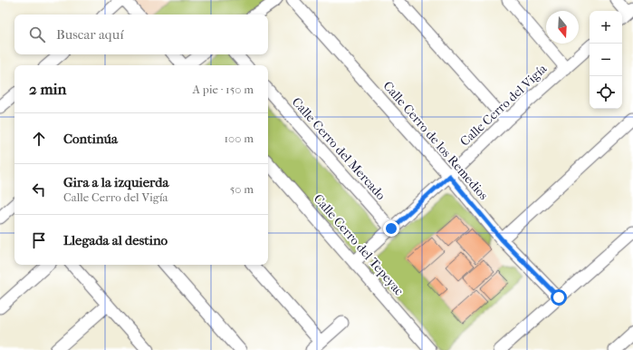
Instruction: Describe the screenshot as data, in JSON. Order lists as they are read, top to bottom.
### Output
{
  "streets": {
    "street": [
      "Calle Cerro del Vigía",
      "Calle Cerro de los Remedios",
      "Calle Cerro del Mercado",
      "Calle Cerro del Tepeyac"
    ]
  },
  "crossings": [
    ["Calle Cerro del Vigía", "Calle Cerro de los Remedios"],
    ["Calle Cerro del Vigía", "Calle Cerro del Mercado"],
    ["Calle Cerro del Vigía", "Calle Cerro del Tepeyac"]
  ],
  "north": "bottom",
  "page": {
    "map_buttons": ["+", "−"],
    "search": "Buscar aquí",
    "heading": ["2 min", "A pie · 150 m"],
    "list": [
      ["Continúa", "100 m"],
      ["Gira a la izquierda", "Calle Cerro del Vigía", "50 m"],
      "Llegada al destino"
    ]
  }
}
